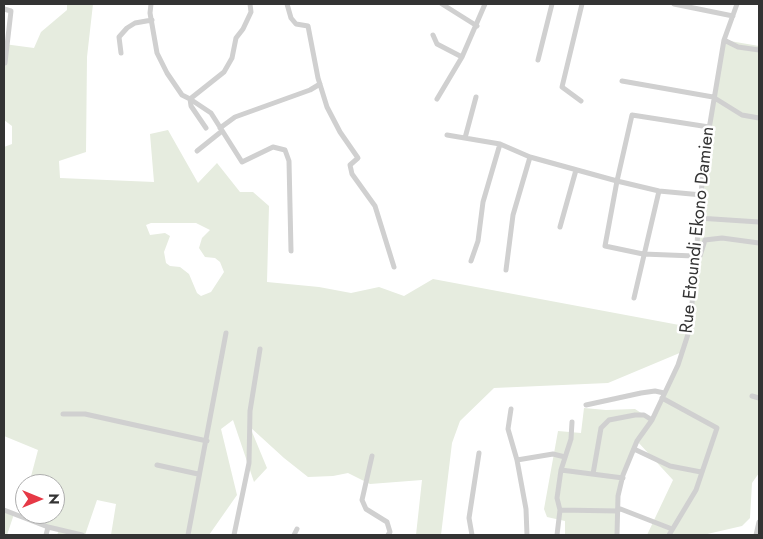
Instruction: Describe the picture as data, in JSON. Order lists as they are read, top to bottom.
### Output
{
  "streets": {
    "street": ["Rue Etoundi Ekono Damien"]
  },
  "north": "right"
}
